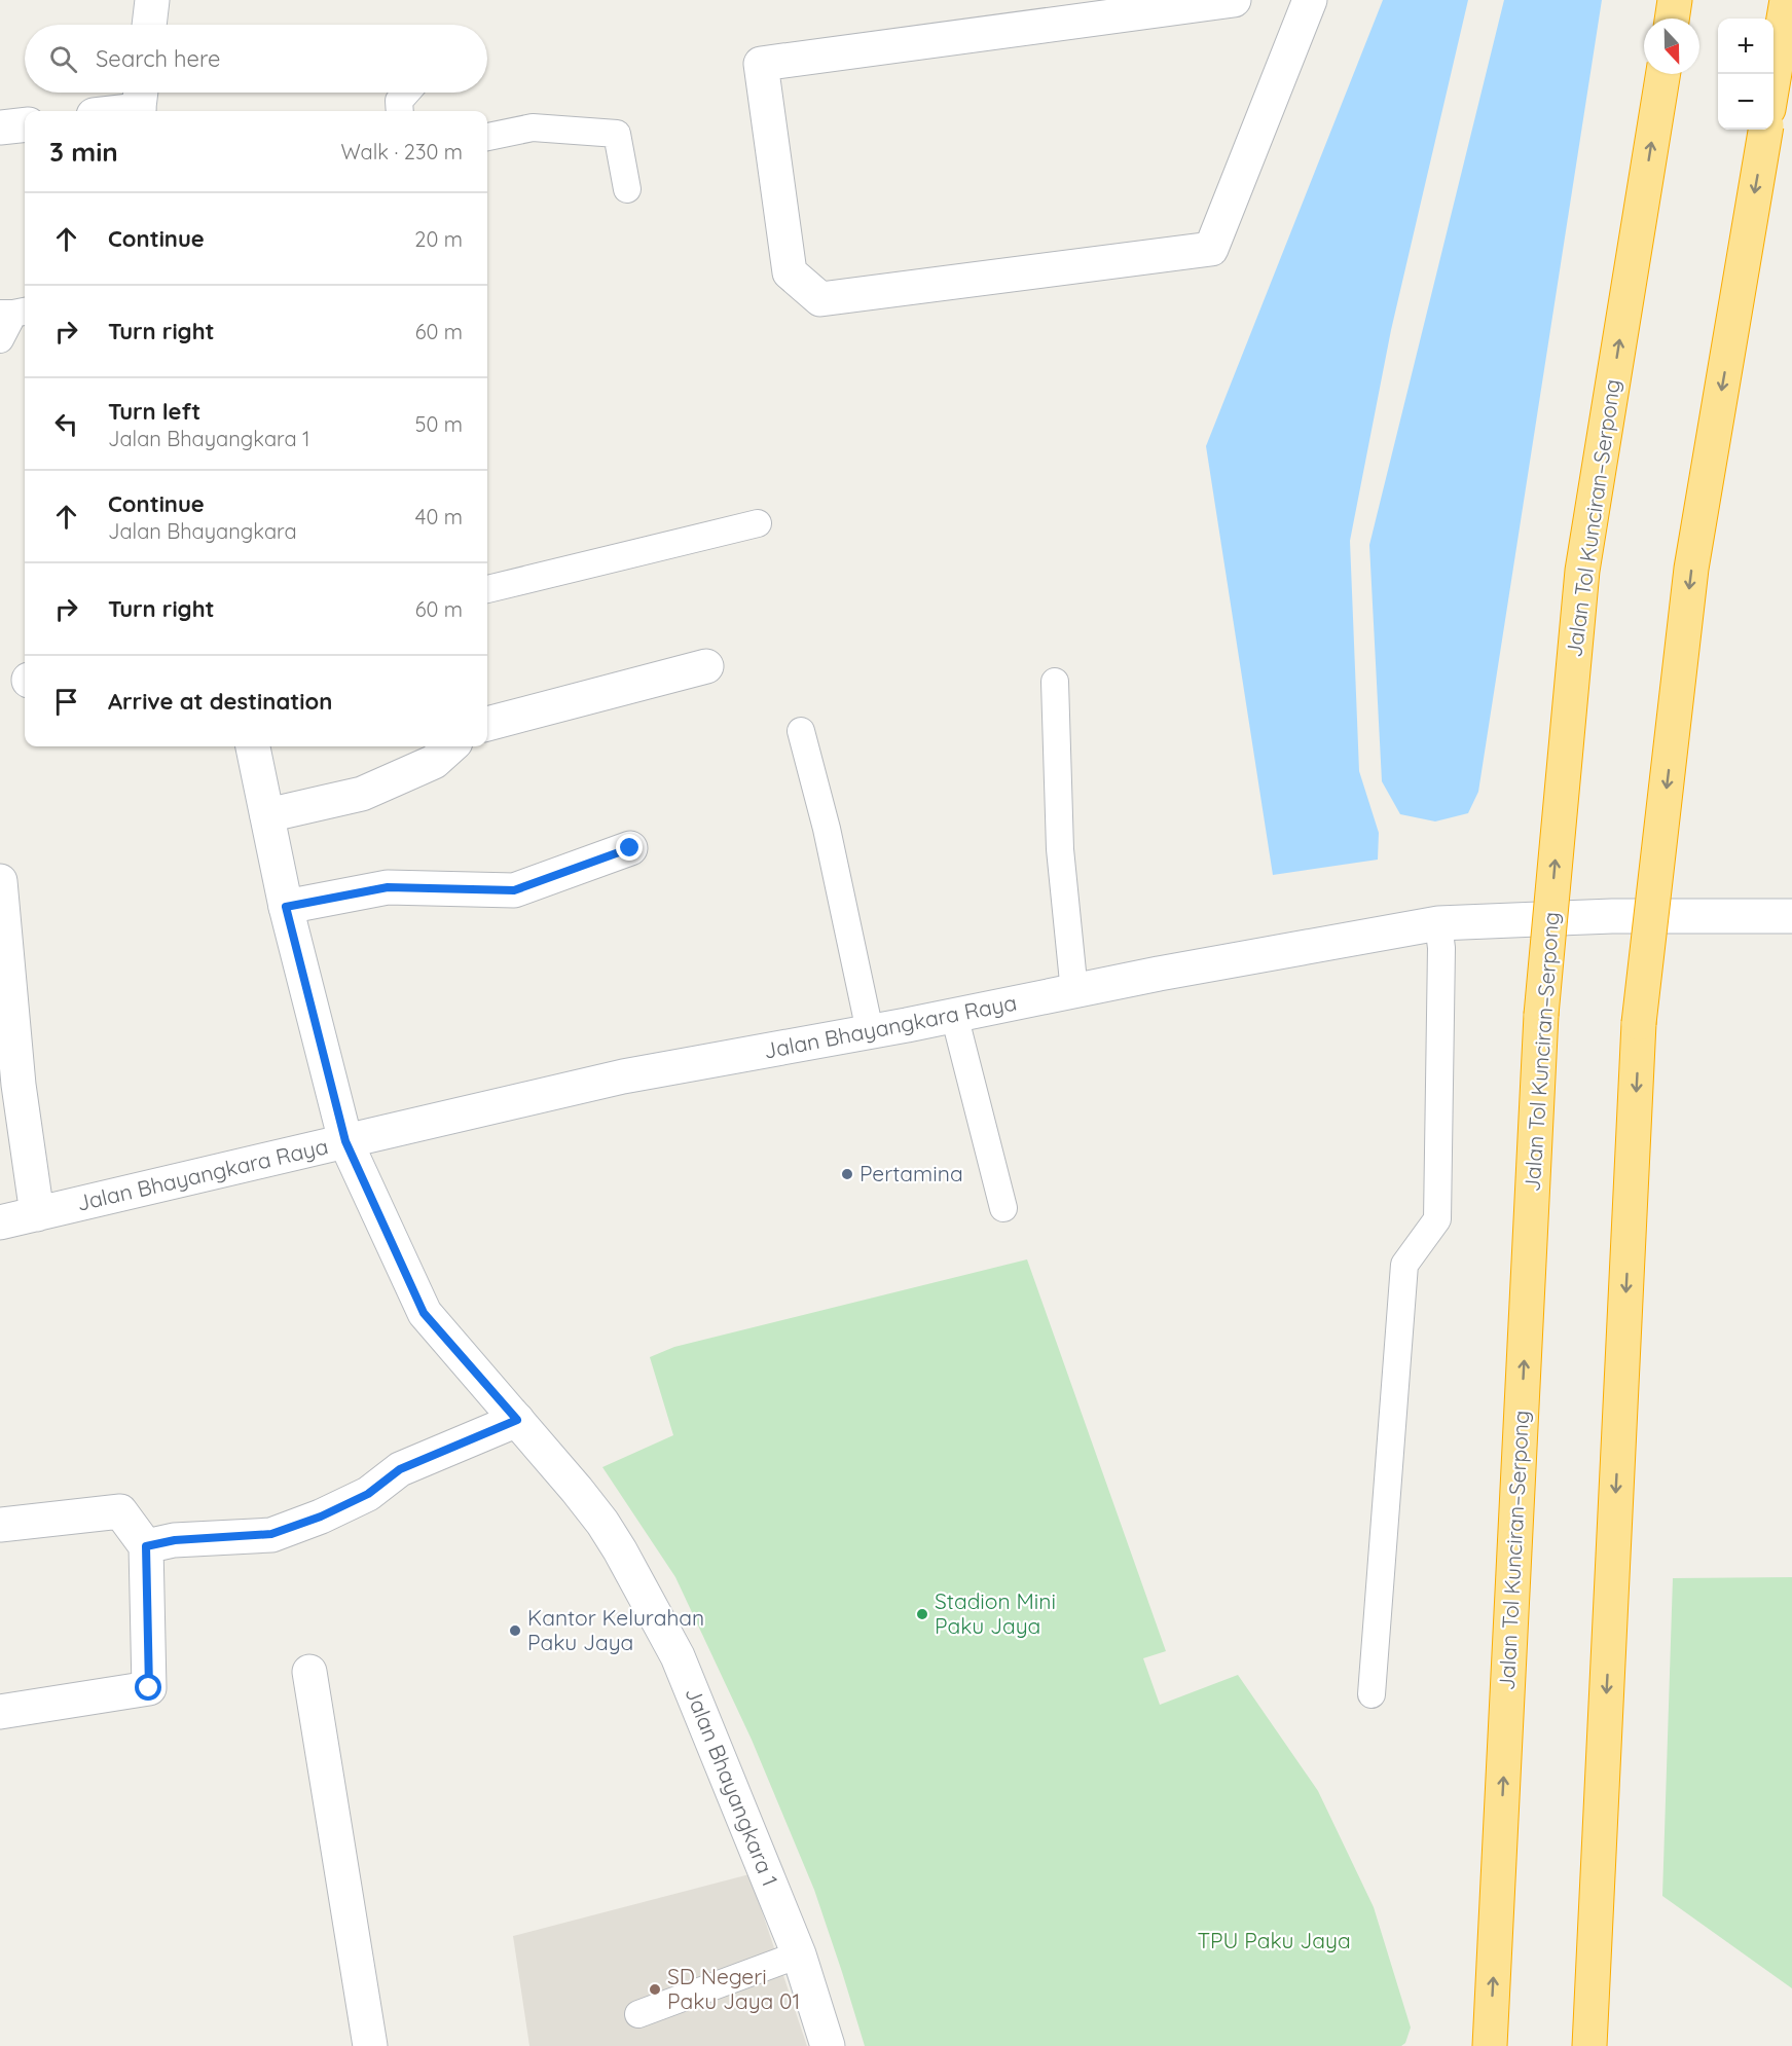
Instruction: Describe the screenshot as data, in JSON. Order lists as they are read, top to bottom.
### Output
{
  "streets": {
    "highway": ["Jalan Tol Kunciran–Serpong"],
    "street": ["Jalan Bhayangkara Raya", "Jalan Bhayangkara 1"]
  },
  "crossings": [
    ["Jalan Bhayangkara Raya", "Jalan Bhayangkara 1"]
  ],
  "parks": ["TPU Paku Jaya"],
  "places": [
    "Pertamina",
    "Stadion Mini Paku Jaya",
    "Kantor Kelurahan Paku Jaya",
    "SD Negeri Paku Jaya 01"
  ],
  "north": "bottom",
  "page": {
    "map_buttons": ["+", "−"],
    "search": "Search here",
    "heading": ["3 min", "Walk · 230 m"],
    "list": [
      ["Continue", "20 m"],
      ["Turn right", "60 m"],
      ["Turn left", "Jalan Bhayangkara 1", "50 m"],
      ["Continue", "Jalan Bhayangkara", "40 m"],
      ["Turn right", "60 m"],
      "Arrive at destination"
    ]
  }
}
